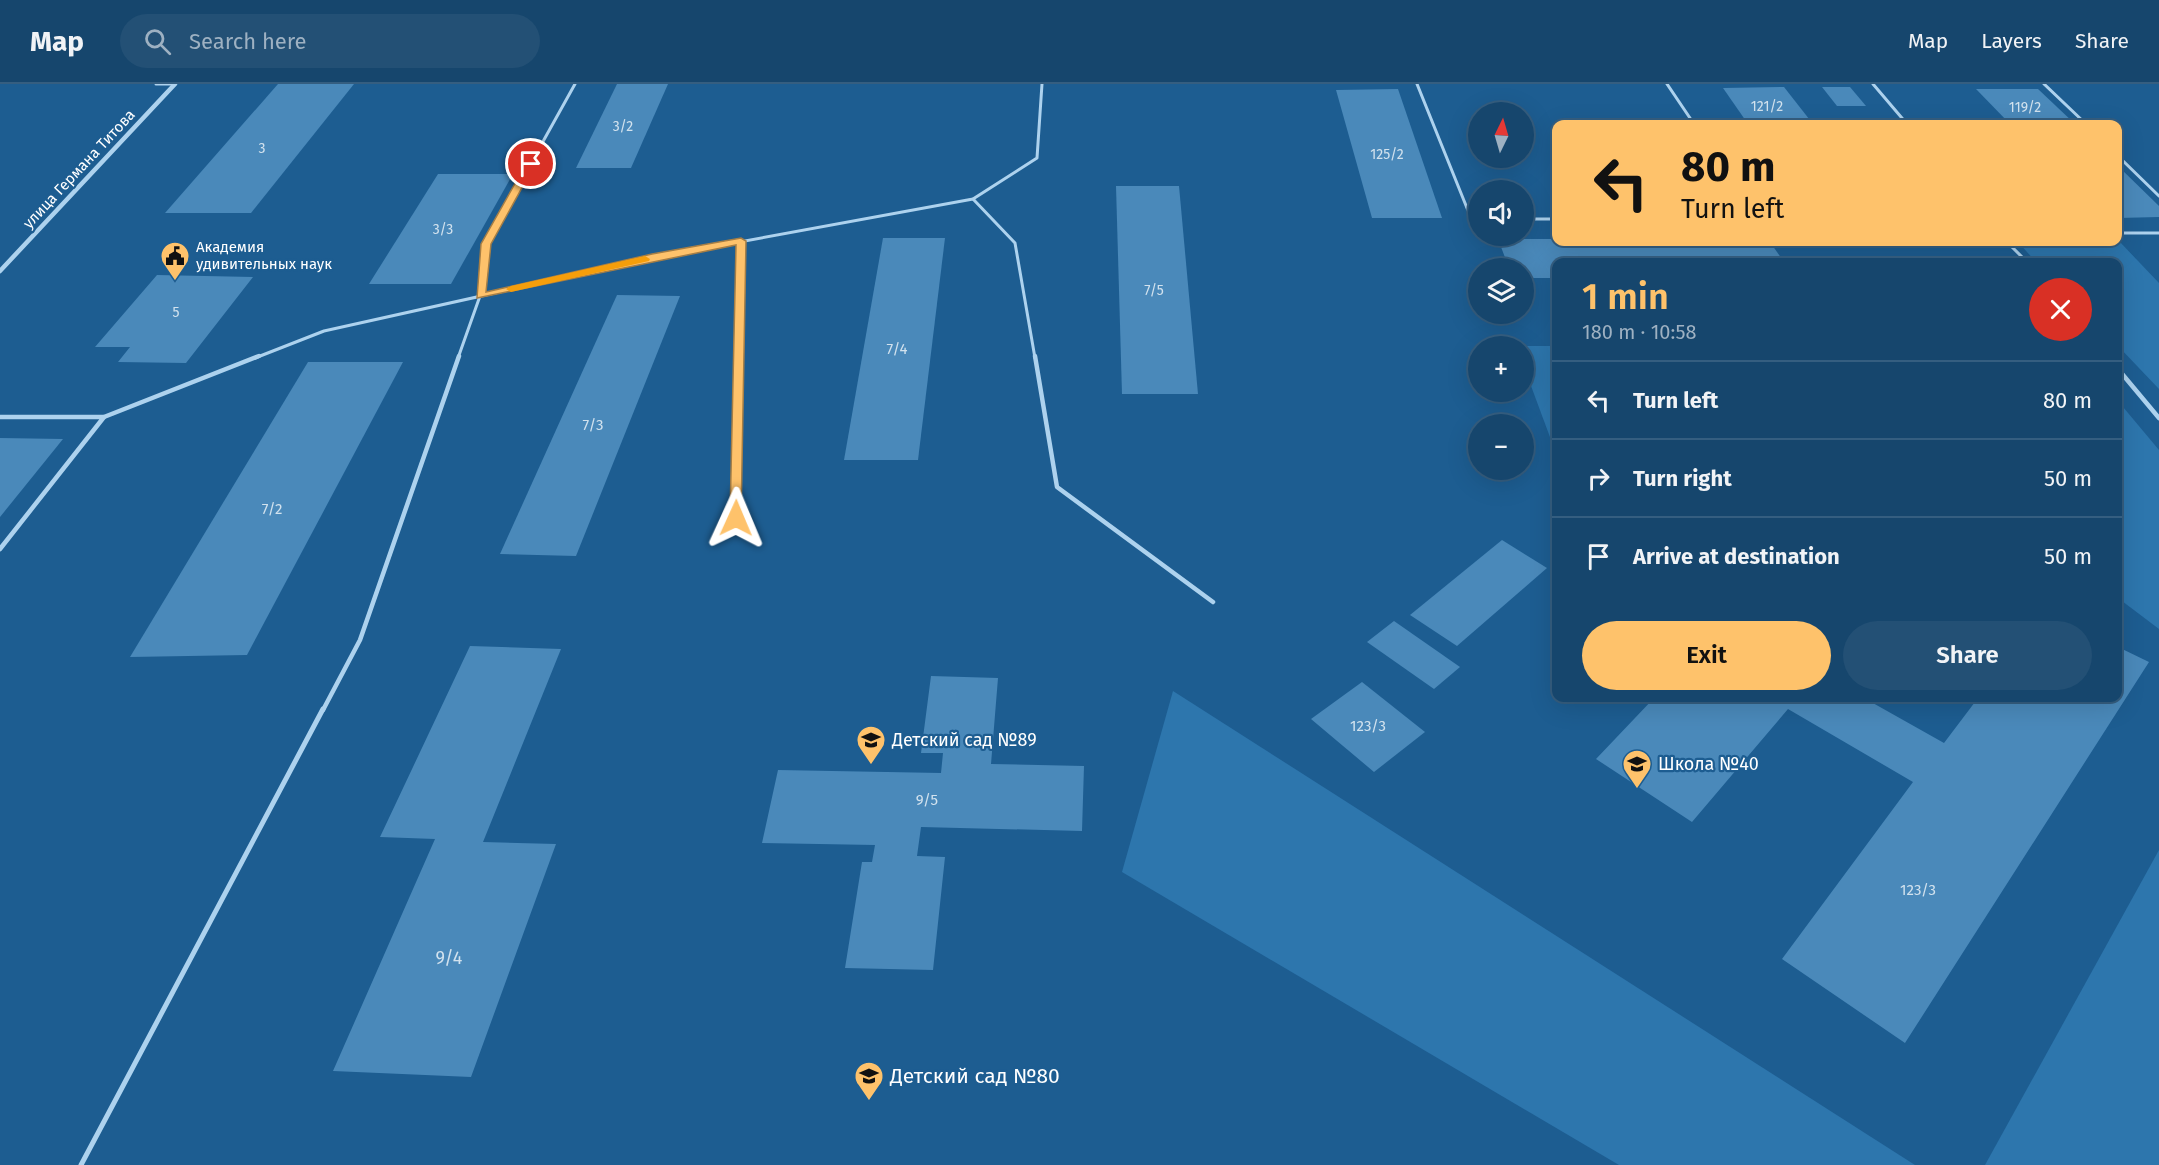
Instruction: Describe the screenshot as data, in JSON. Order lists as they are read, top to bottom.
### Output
{
  "streets": {
    "street": ["улица Германа Титова"]
  },
  "places": {
    "public building": ["Академия удивительных наук"],
    "school or university": ["Детский сад №89", "Школа №40", "Детский сад №80"]
  },
  "house_numbers": [
    "121/2",
    "119/2",
    "3/2",
    "3",
    "125/2",
    "3/3",
    "7/5",
    "5",
    "7/4",
    "7/3",
    "7/2",
    "123/3",
    "9/5",
    "123/3",
    "9/4"
  ],
  "north": "top",
  "page": {
    "header": "Map",
    "search": "Search here",
    "nav": ["Map", "Layers", "Share"],
    "map_buttons": ["+", "−"],
    "turn": ["80 m", "Turn left"],
    "heading": ["1 min", "180 m · 10:58"],
    "list": [
      {
        "name": "Turn left",
        "value": "80 m"
      },
      {
        "name": "Turn right",
        "value": "50 m"
      },
      {
        "name": "Arrive at destination",
        "value": "50 m"
      }
    ],
    "buttons": ["Exit", "Share"]
  }
}
